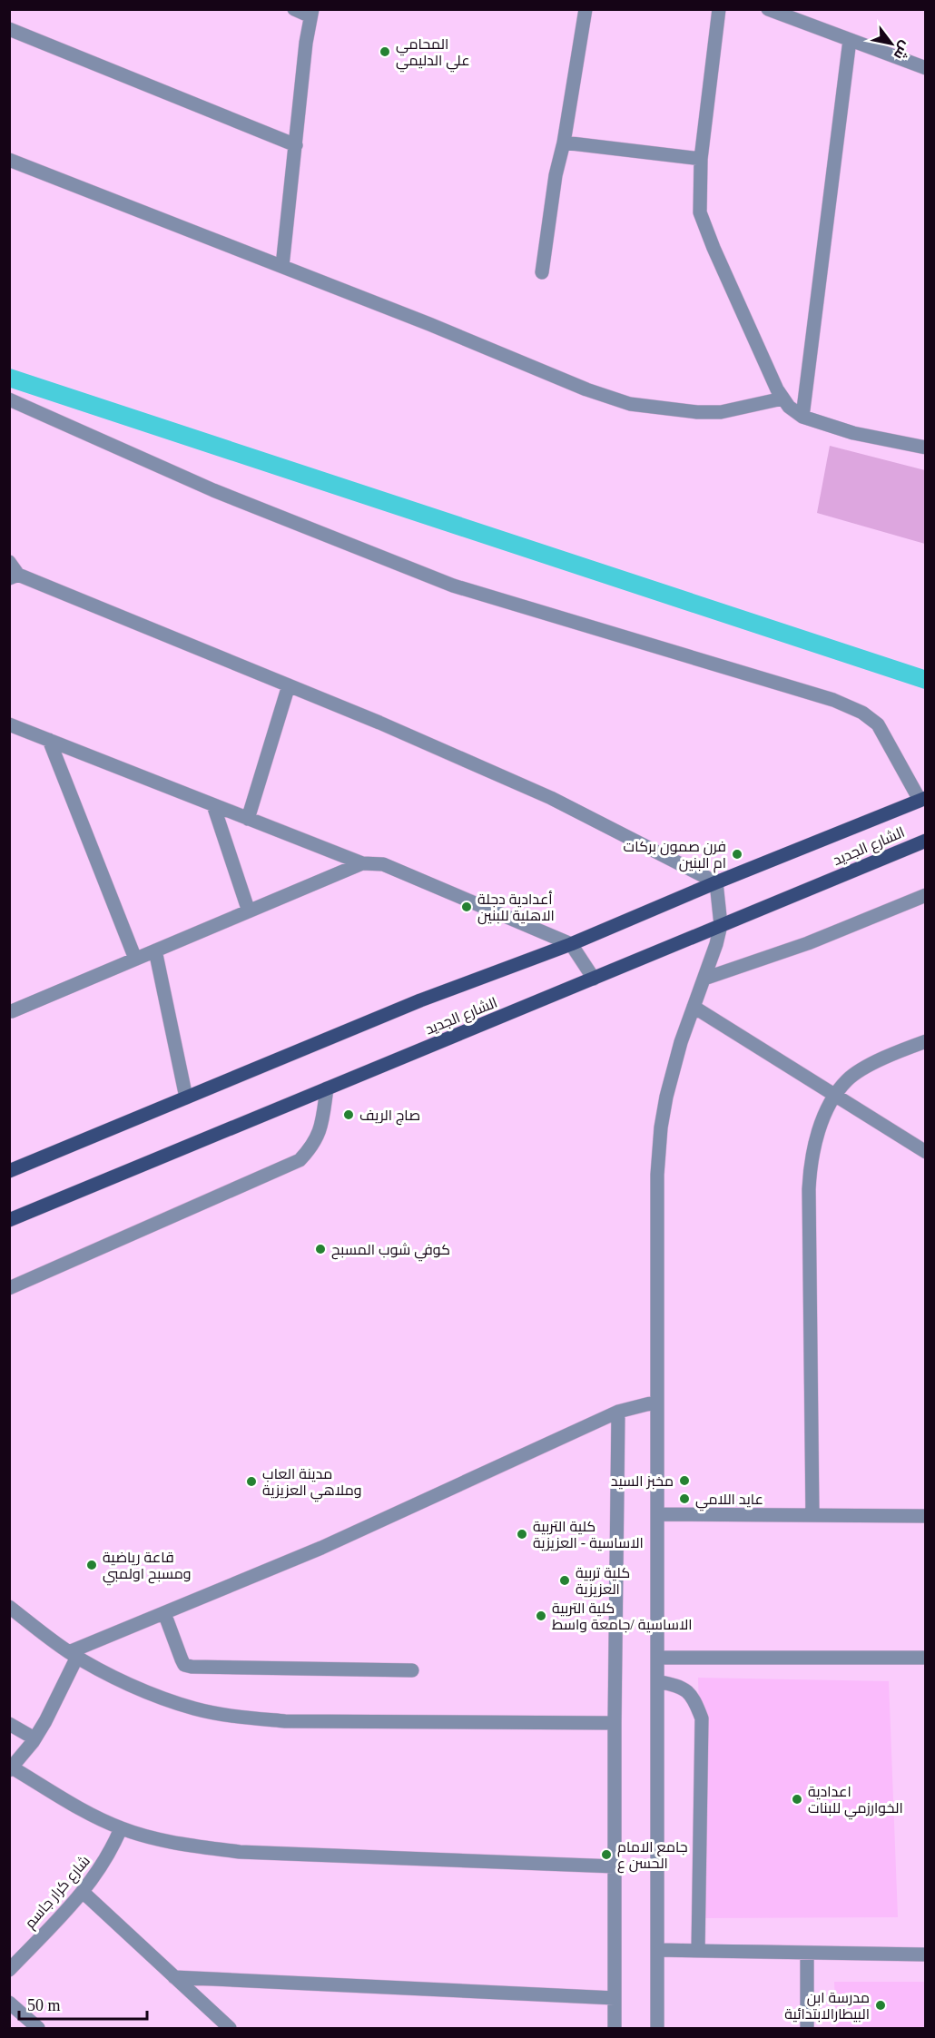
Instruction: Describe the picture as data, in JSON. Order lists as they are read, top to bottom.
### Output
{
  "streets": {
    "main road": ["الشارع الجديد"],
    "street": ["شارع كرار جاسم"]
  },
  "places": [
    "المحامي علي الدليمي",
    "فرن صمون بركات ام البنين",
    "أعدادية دجلة الاهلية للبنين",
    "صاج الريف",
    "كوفي شوب المسبح",
    "مخبز السيد",
    "مدينة العاب وملاهي العزيزية",
    "عايد اللامي",
    "كلية التربية الاساسية - العزيزية",
    "قاعة رياضية ومسبح اولمبي",
    "كلية تربية العزيزية",
    "كلية التربية الاساسية /جامعة واسط",
    "اعدادية الخوارزمي للبنات",
    "جامع الامام الحسن ع",
    "مدرسة ابن البيطارالابتدائية"
  ],
  "scale_bar": "50 m",
  "north": "bottom right"
}
